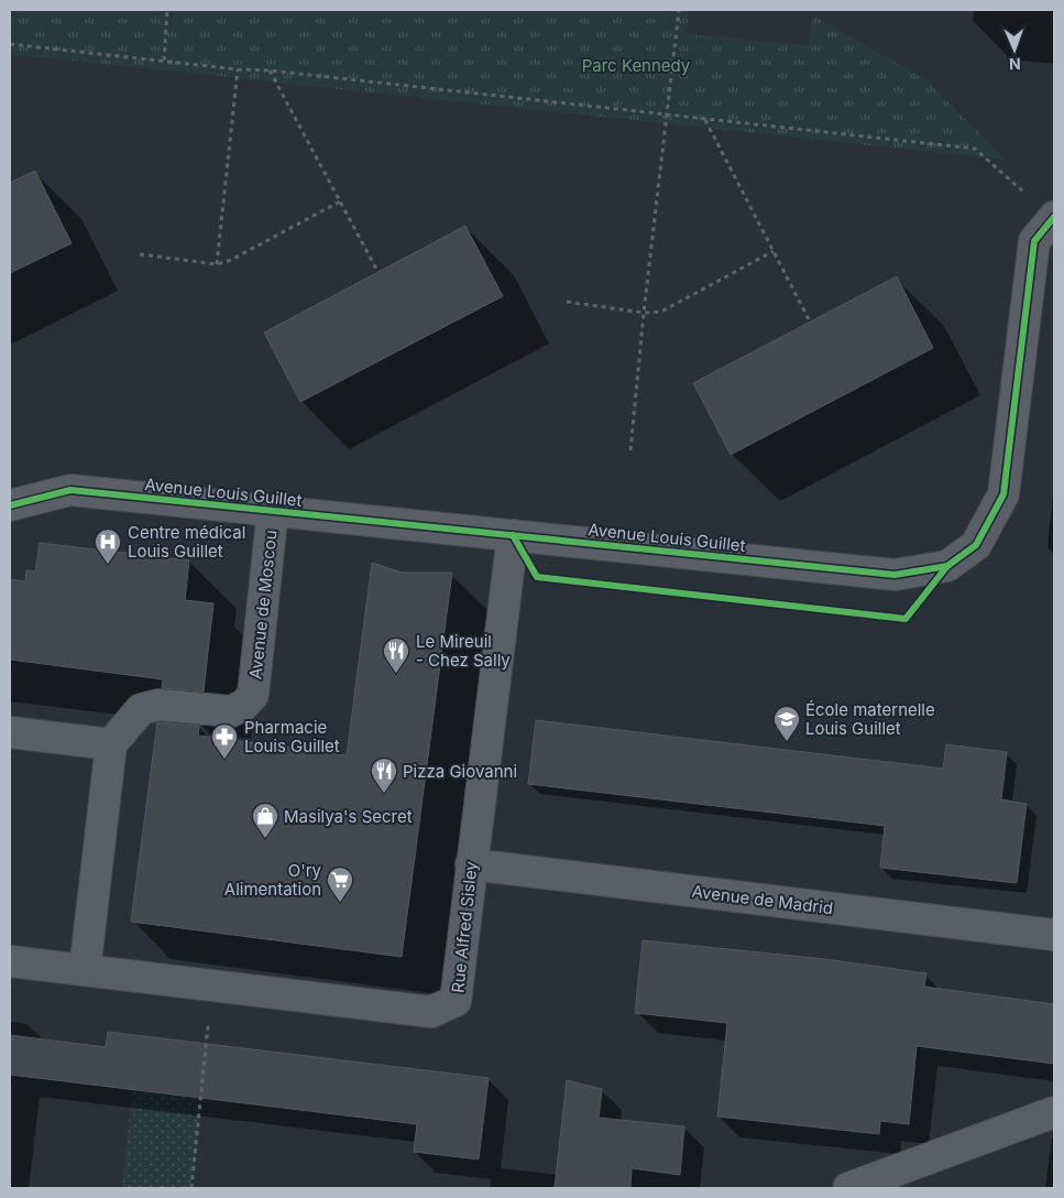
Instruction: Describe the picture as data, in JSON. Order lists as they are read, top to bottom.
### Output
{
  "streets": {
    "street": [
      "Avenue Louis Guillet",
      "Avenue de Moscou",
      "Avenue de Madrid",
      "Rue Alfred Sisley"
    ]
  },
  "crossings": [
    ["Avenue Louis Guillet", "Avenue de Moscou"],
    ["Avenue Louis Guillet", "Rue Alfred Sisley"],
    ["Avenue de Madrid", "Rue Alfred Sisley"]
  ],
  "parks": ["Parc Kennedy"],
  "places": {
    "hospital": ["Centre médical Louis Guillet"],
    "restaurant": ["Le Mireuil - Chez Sally", "Pizza Giovanni"],
    "school or university": ["École maternelle Louis Guillet"],
    "pharmacy": ["Pharmacie Louis Guillet"],
    "shop": ["Masilya's Secret"],
    "supermarket": ["O'ry Alimentation"]
  },
  "north": "bottom"
}
